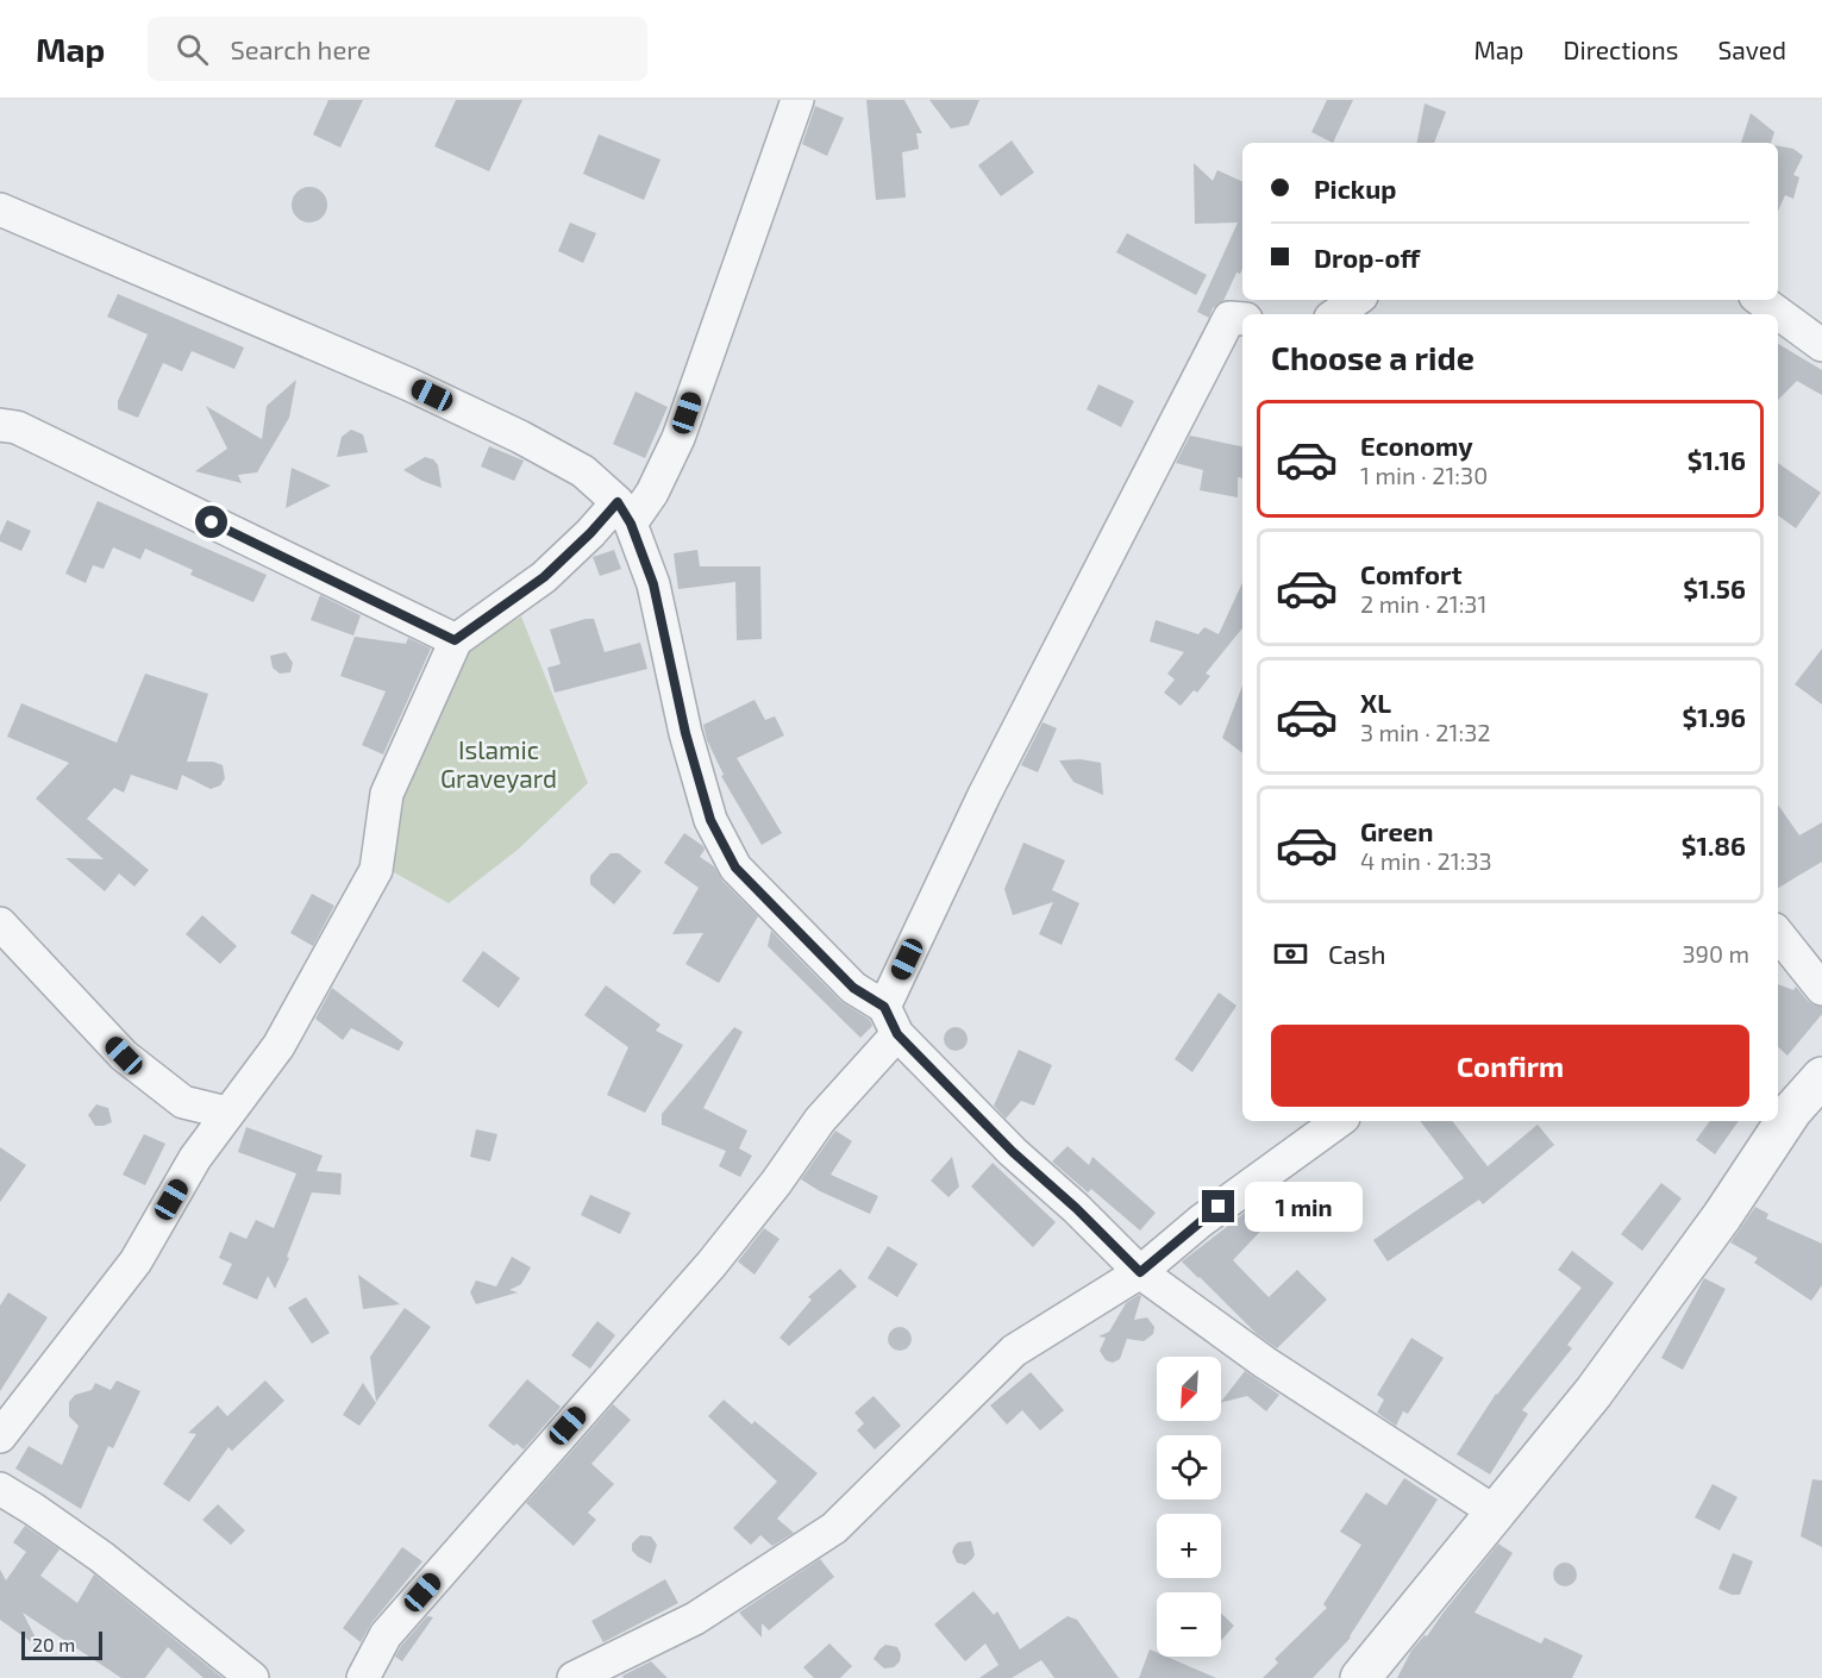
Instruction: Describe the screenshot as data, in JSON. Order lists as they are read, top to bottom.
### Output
{
  "parks": ["Islamic Graveyard"],
  "scale_bar": "20 m",
  "north": "bottom left",
  "page": {
    "header": "Map",
    "search": "Search here",
    "nav": ["Map", "Directions", "Saved"],
    "banner": ["Pickup", "Drop-off"],
    "heading": "Choose a ride",
    "list": [
      {
        "name": "Economy",
        "note": "1 min · 21:30",
        "value": "$1.16"
      },
      {
        "name": "Comfort",
        "note": "2 min · 21:31",
        "value": "$1.56"
      },
      {
        "name": "XL",
        "note": "3 min · 21:32",
        "value": "$1.96"
      },
      {
        "name": "Green",
        "note": "4 min · 21:33",
        "value": "$1.86"
      }
    ],
    "pay": ["Cash", "390 m"],
    "buttons": "Confirm",
    "bubble": "1 min",
    "map_buttons": ["+", "−"],
    "scale": "20 m"
  }
}
